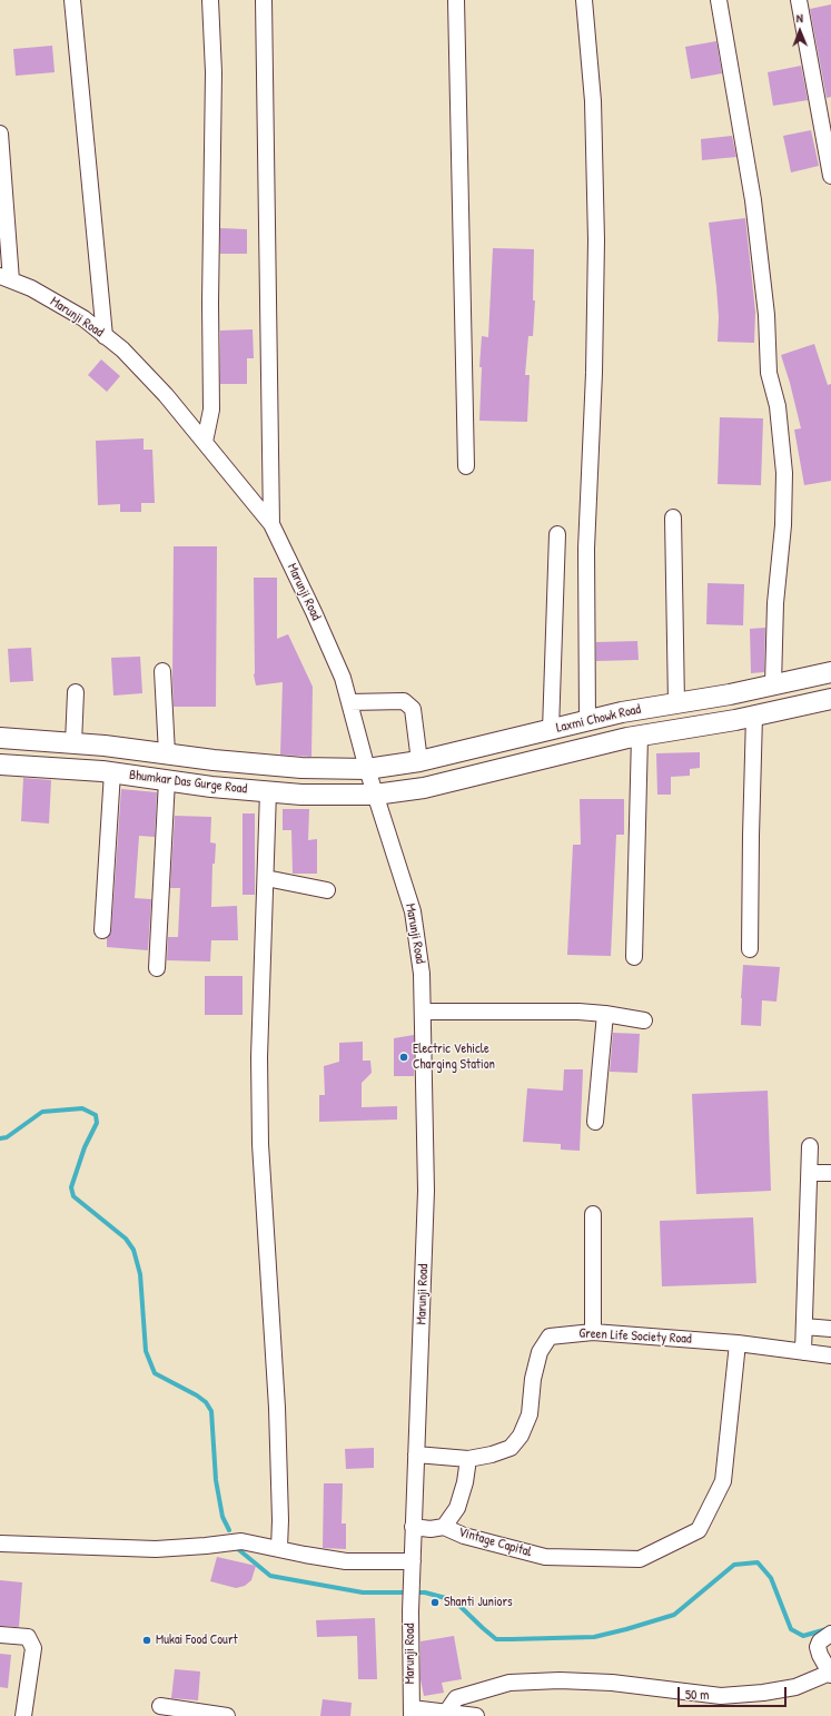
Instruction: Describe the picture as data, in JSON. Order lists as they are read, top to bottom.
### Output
{
  "streets": {
    "main road": ["Laxmi Chowk Road", "Bhumkar Das Gurge Road"],
    "street": ["Marunji Road", "Green Life Society Road", "Vintage Capital"]
  },
  "crossings": [
    ["Marunji Road", "Laxmi Chowk Road"],
    ["Marunji Road", "Bhumkar Das Gurge Road"],
    ["Marunji Road", "Green Life Society Road"],
    ["Marunji Road", "Vintage Capital"],
    ["Laxmi Chowk Road", "Bhumkar Das Gurge Road"],
    ["Green Life Society Road", "Vintage Capital"]
  ],
  "places": ["Electric Vehicle Charging Station", "Shanti Juniors", "Mukai Food Court"],
  "scale_bar": "50 m",
  "north": "top"
}
